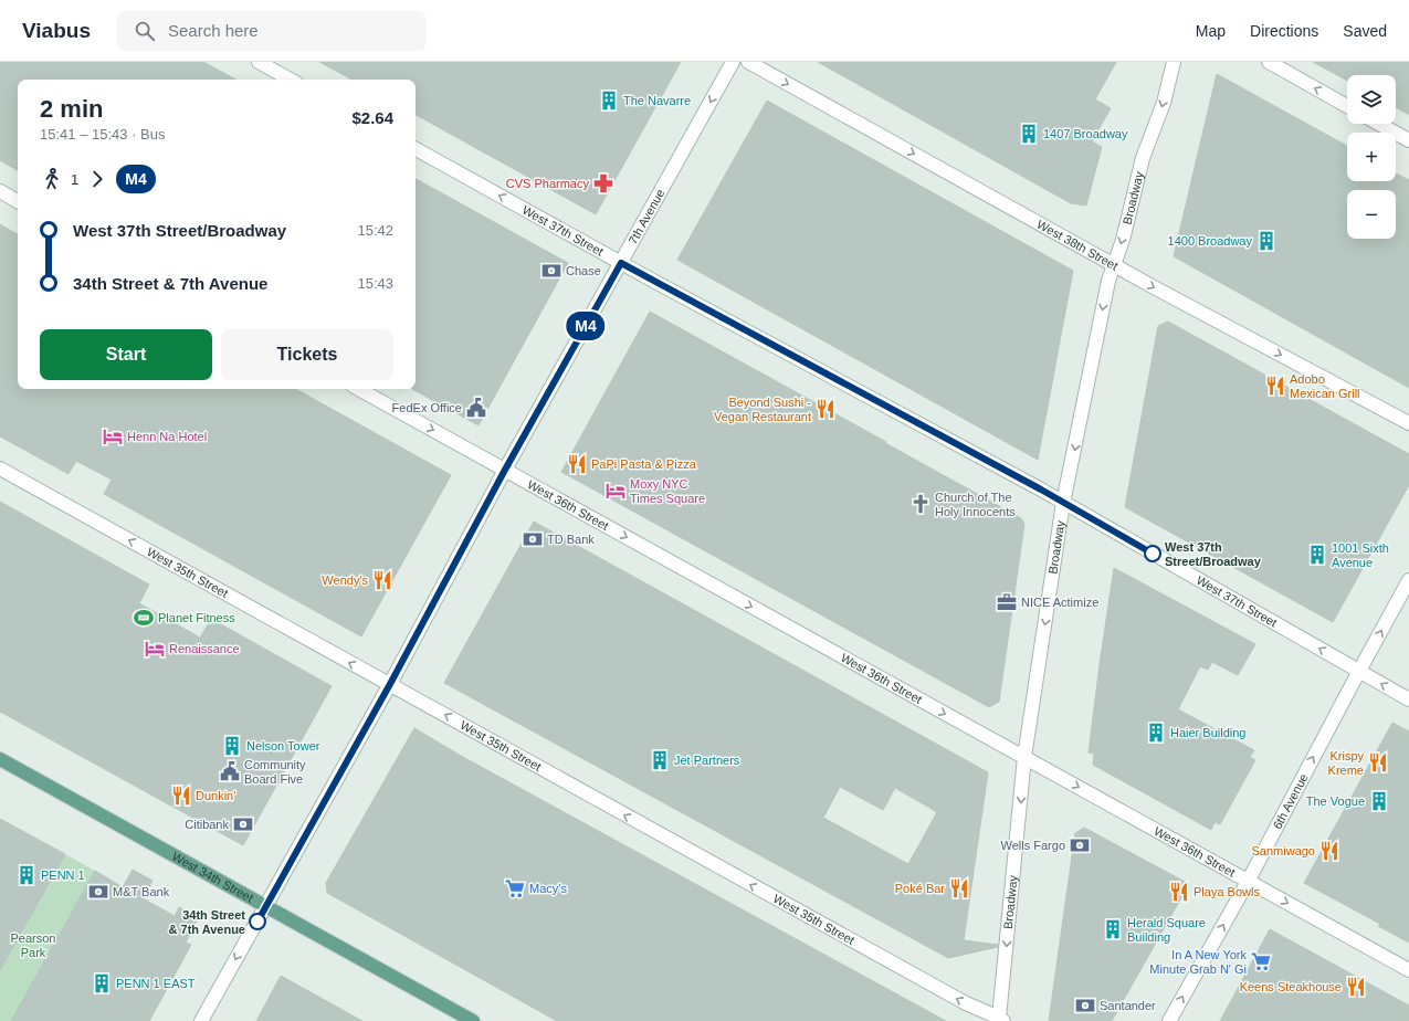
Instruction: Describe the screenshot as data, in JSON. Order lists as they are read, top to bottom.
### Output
{
  "streets": {
    "main road": [
      "Broadway",
      "7th Avenue",
      "West 37th Street",
      "West 38th Street",
      "West 36th Street",
      "West 35th Street",
      "6th Avenue",
      "West 34th Street"
    ]
  },
  "crossings": [
    ["Broadway", "West 37th Street"],
    ["Broadway", "West 38th Street"],
    ["Broadway", "West 36th Street"],
    ["Broadway", "West 35th Street"],
    ["7th Avenue", "West 37th Street"],
    ["7th Avenue", "West 36th Street"],
    ["7th Avenue", "West 35th Street"],
    ["7th Avenue", "West 34th Street"],
    ["West 37th Street", "6th Avenue"],
    ["West 36th Street", "6th Avenue"]
  ],
  "one_way": [
    "Broadway",
    "West 37th Street",
    "West 38th Street",
    "West 36th Street",
    "West 35th Street",
    "6th Avenue"
  ],
  "parks": ["Pearson Park"],
  "places": {
    "building": [
      "The Navarre",
      "1407 Broadway",
      "1400 Broadway",
      "1001 Sixth Avenue",
      "Haier Building",
      "Nelson Tower",
      "Jet Partners",
      "The Vogue",
      "PENN 1",
      "Herald Square Building",
      "PENN 1 EAST"
    ],
    "pharmacy": ["CVS Pharmacy"],
    "bank": [
      "Chase",
      "TD Bank",
      "Citibank",
      "Wells Fargo",
      "M&T Bank",
      "Santander"
    ],
    "restaurant": [
      "Adobo Mexican Grill",
      "Beyond Sushi - Vegan Restaurant",
      "PaPi Pasta & Pizza",
      "Wendy's",
      "Krispy Kreme",
      "Dunkin'",
      "Sanmiwago",
      "Poké Bar",
      "Playa Bowls",
      "Keens Steakhouse"
    ],
    "public building": ["FedEx Office", "Community Board Five"],
    "hotel": ["Henn Na Hotel", "Moxy NYC Times Square", "Renaissance"],
    "church": ["Church of The Holy Innocents"],
    "other": ["West 37th Street/Broadway", "34th Street & 7th Avenue"],
    "office": ["NICE Actimize"],
    "sports": ["Planet Fitness"],
    "supermarket": ["Macy's", "In A New York Minute Grab N' Gi"]
  },
  "lines": ["bus line M4"],
  "page": {
    "header": "Viabus",
    "search": "Search here",
    "nav": ["Map", "Directions", "Saved"],
    "on_map": "M4",
    "map_buttons": ["+", "−"],
    "heading": ["2 min", "15:41 – 15:43 · Bus", "$2.64"],
    "legs": ["1", "M4"],
    "list": [
      {
        "name": "West 37th Street/Broadway",
        "value": "15:42"
      },
      {
        "name": "34th Street & 7th Avenue",
        "value": "15:43"
      }
    ],
    "buttons": ["Start", "Tickets"]
  }
}
